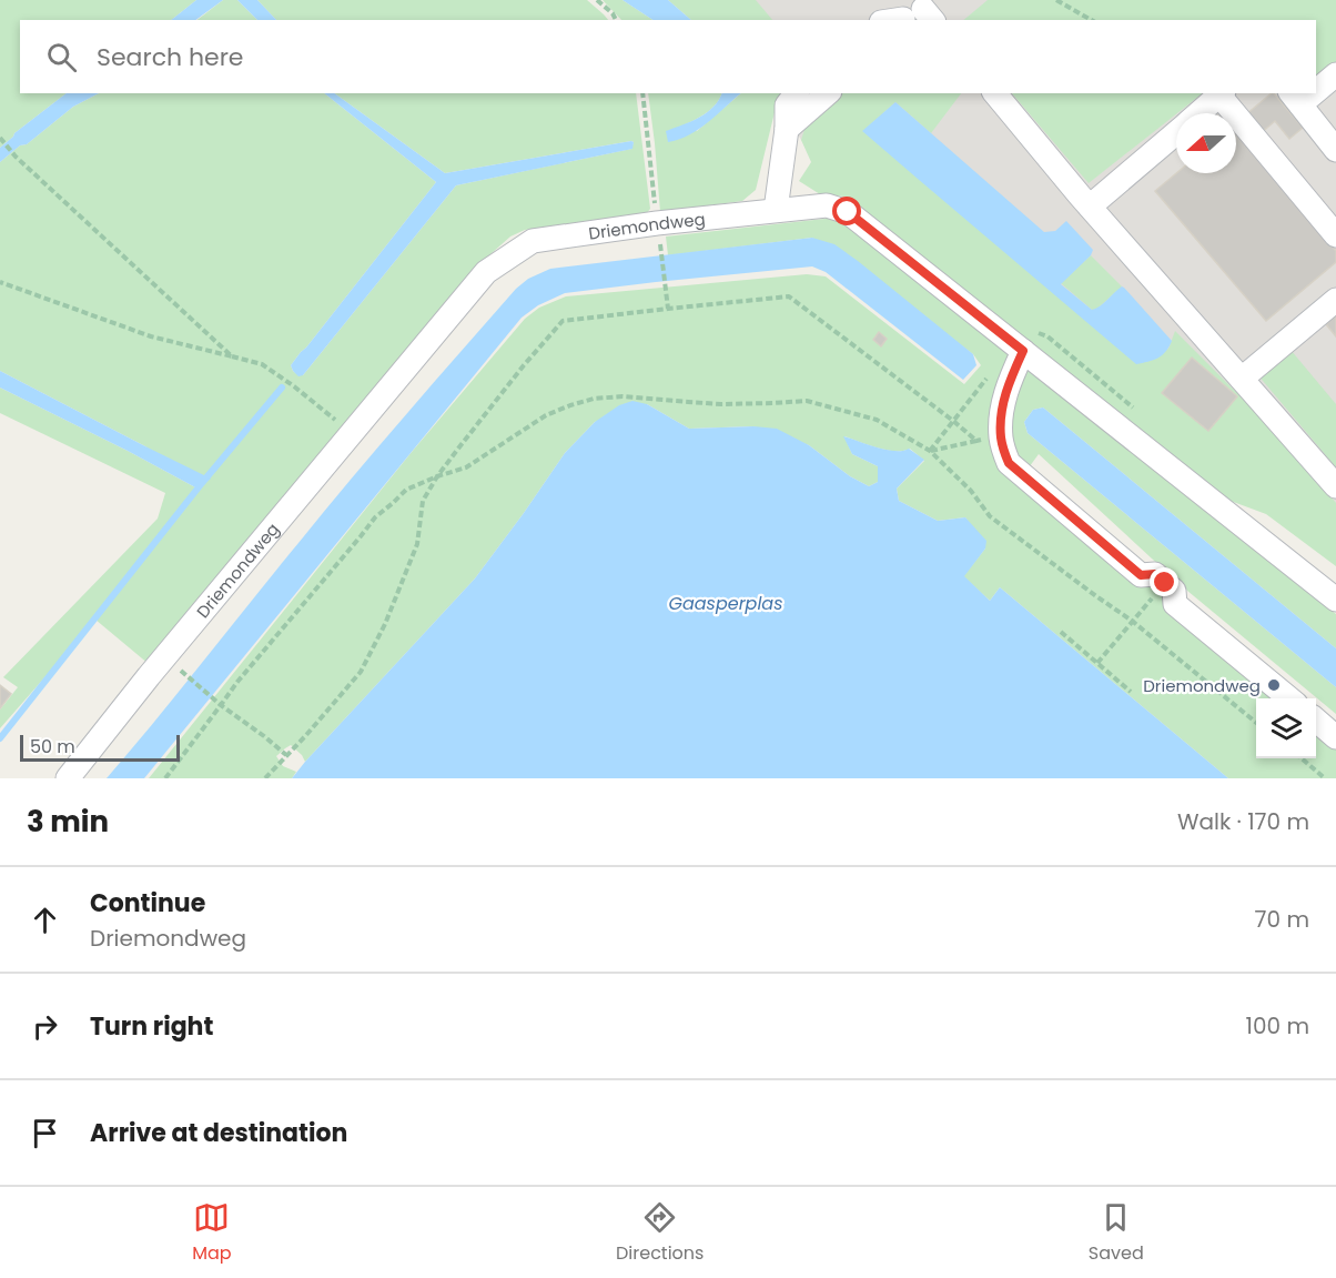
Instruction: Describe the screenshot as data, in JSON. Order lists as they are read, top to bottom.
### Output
{
  "streets": {
    "street": ["Driemondweg"]
  },
  "water": ["Gaasperplas"],
  "places": ["Driemondweg"],
  "scale_bar": "50 m",
  "north": "left",
  "page": {
    "search": "Search here",
    "scale": "50 m",
    "heading": ["3 min", "Walk · 170 m"],
    "list": [
      ["Continue", "Driemondweg", "70 m"],
      ["Turn right", "100 m"],
      "Arrive at destination"
    ],
    "nav": ["Map", "Directions", "Saved"]
  }
}
